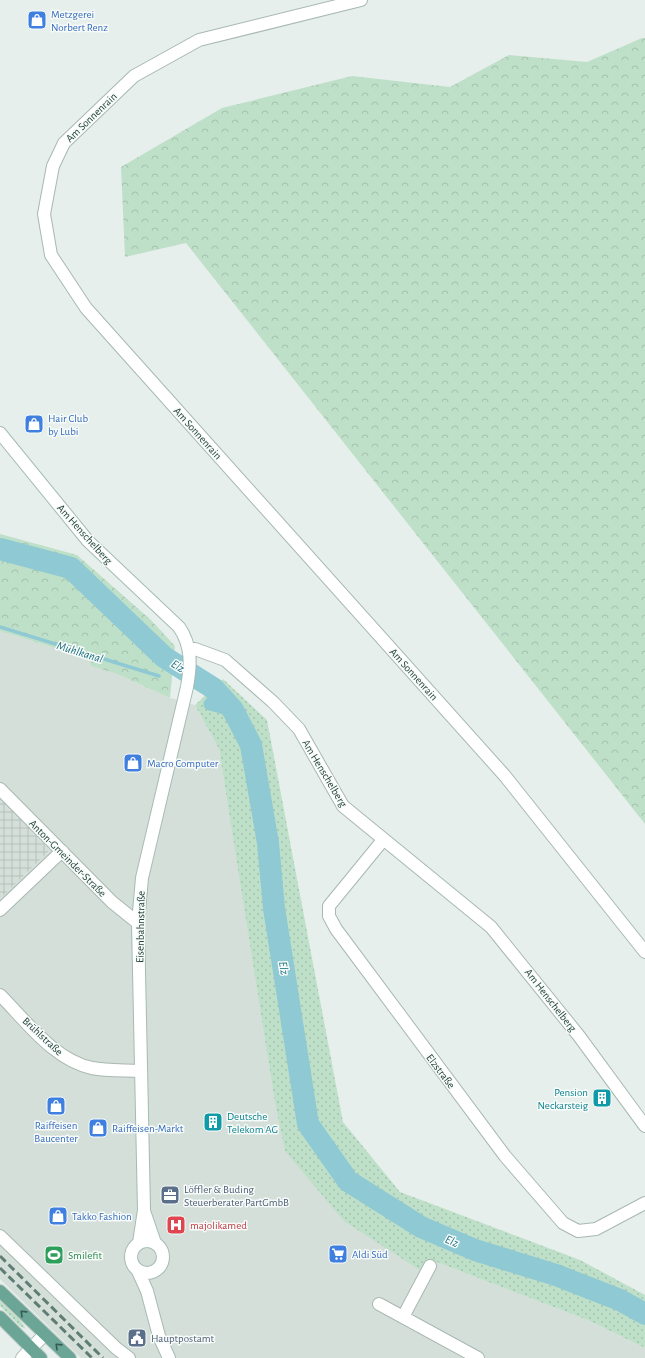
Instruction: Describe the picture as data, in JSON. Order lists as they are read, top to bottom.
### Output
{
  "streets": {
    "street": [
      "Am Sonnenrain",
      "Am Henschelberg",
      "Anton-Gmeinder-Straße",
      "Eisenbahnstraße",
      "Brühlstraße",
      "Elzstraße"
    ]
  },
  "crossings": [
    ["Am Henschelberg", "Eisenbahnstraße"],
    ["Am Henschelberg", "Elzstraße"],
    ["Anton-Gmeinder-Straße", "Eisenbahnstraße"],
    ["Eisenbahnstraße", "Brühlstraße"]
  ],
  "water": ["Mühlkanal", "Elz"],
  "places": {
    "shop": [
      "Metzgerei Norbert Renz",
      "Hair Club by Lubi",
      "Macro Computer",
      "Raiffeisen Baucenter",
      "Raiffeisen-Markt",
      "Takko Fashion"
    ],
    "building": ["Pension Neckarsteig", "Deutsche Telekom AG"],
    "office": ["Löffler & Buding Steuerberater PartGmbB"],
    "hospital": ["majolikamed"],
    "supermarket": ["Aldi Süd"],
    "sports": ["Smilefit"],
    "public building": ["Hauptpostamt"]
  }
}
